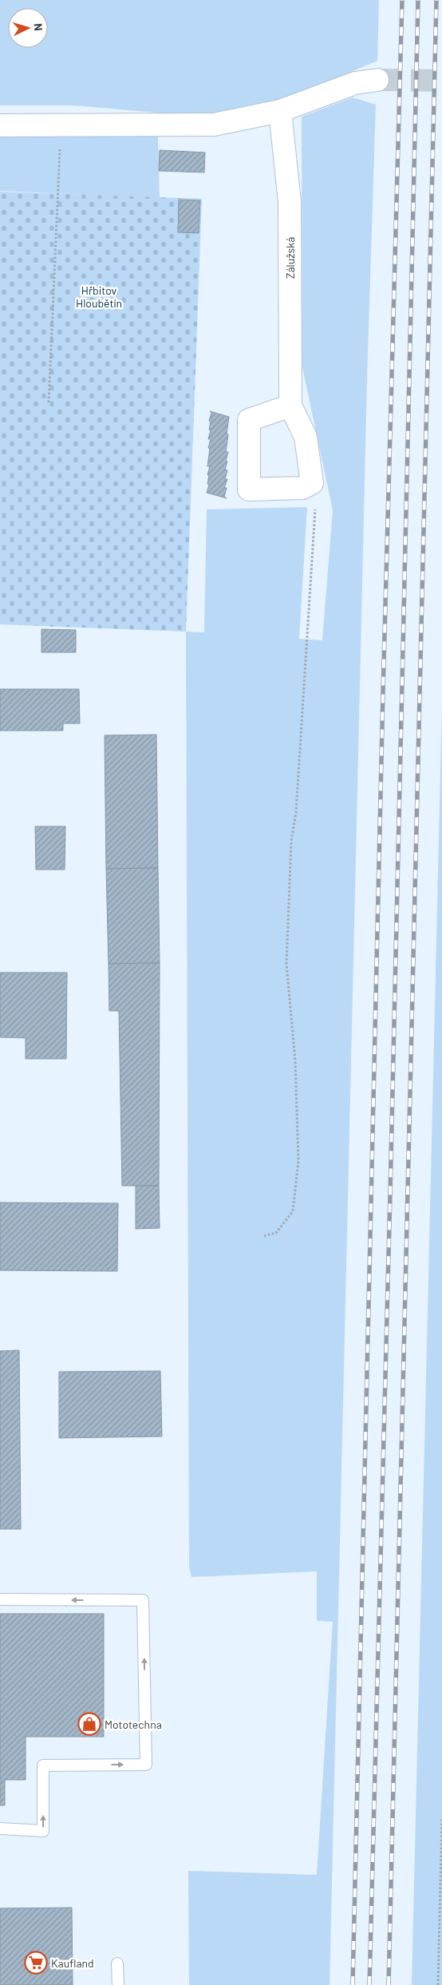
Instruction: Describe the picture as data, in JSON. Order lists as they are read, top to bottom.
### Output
{
  "streets": {
    "street": ["Zálužská"]
  },
  "parks": ["Hřbitov Hloubětín"],
  "places": {
    "shop": ["Mototechna"],
    "supermarket": ["Kaufland"]
  },
  "north": "right"
}
